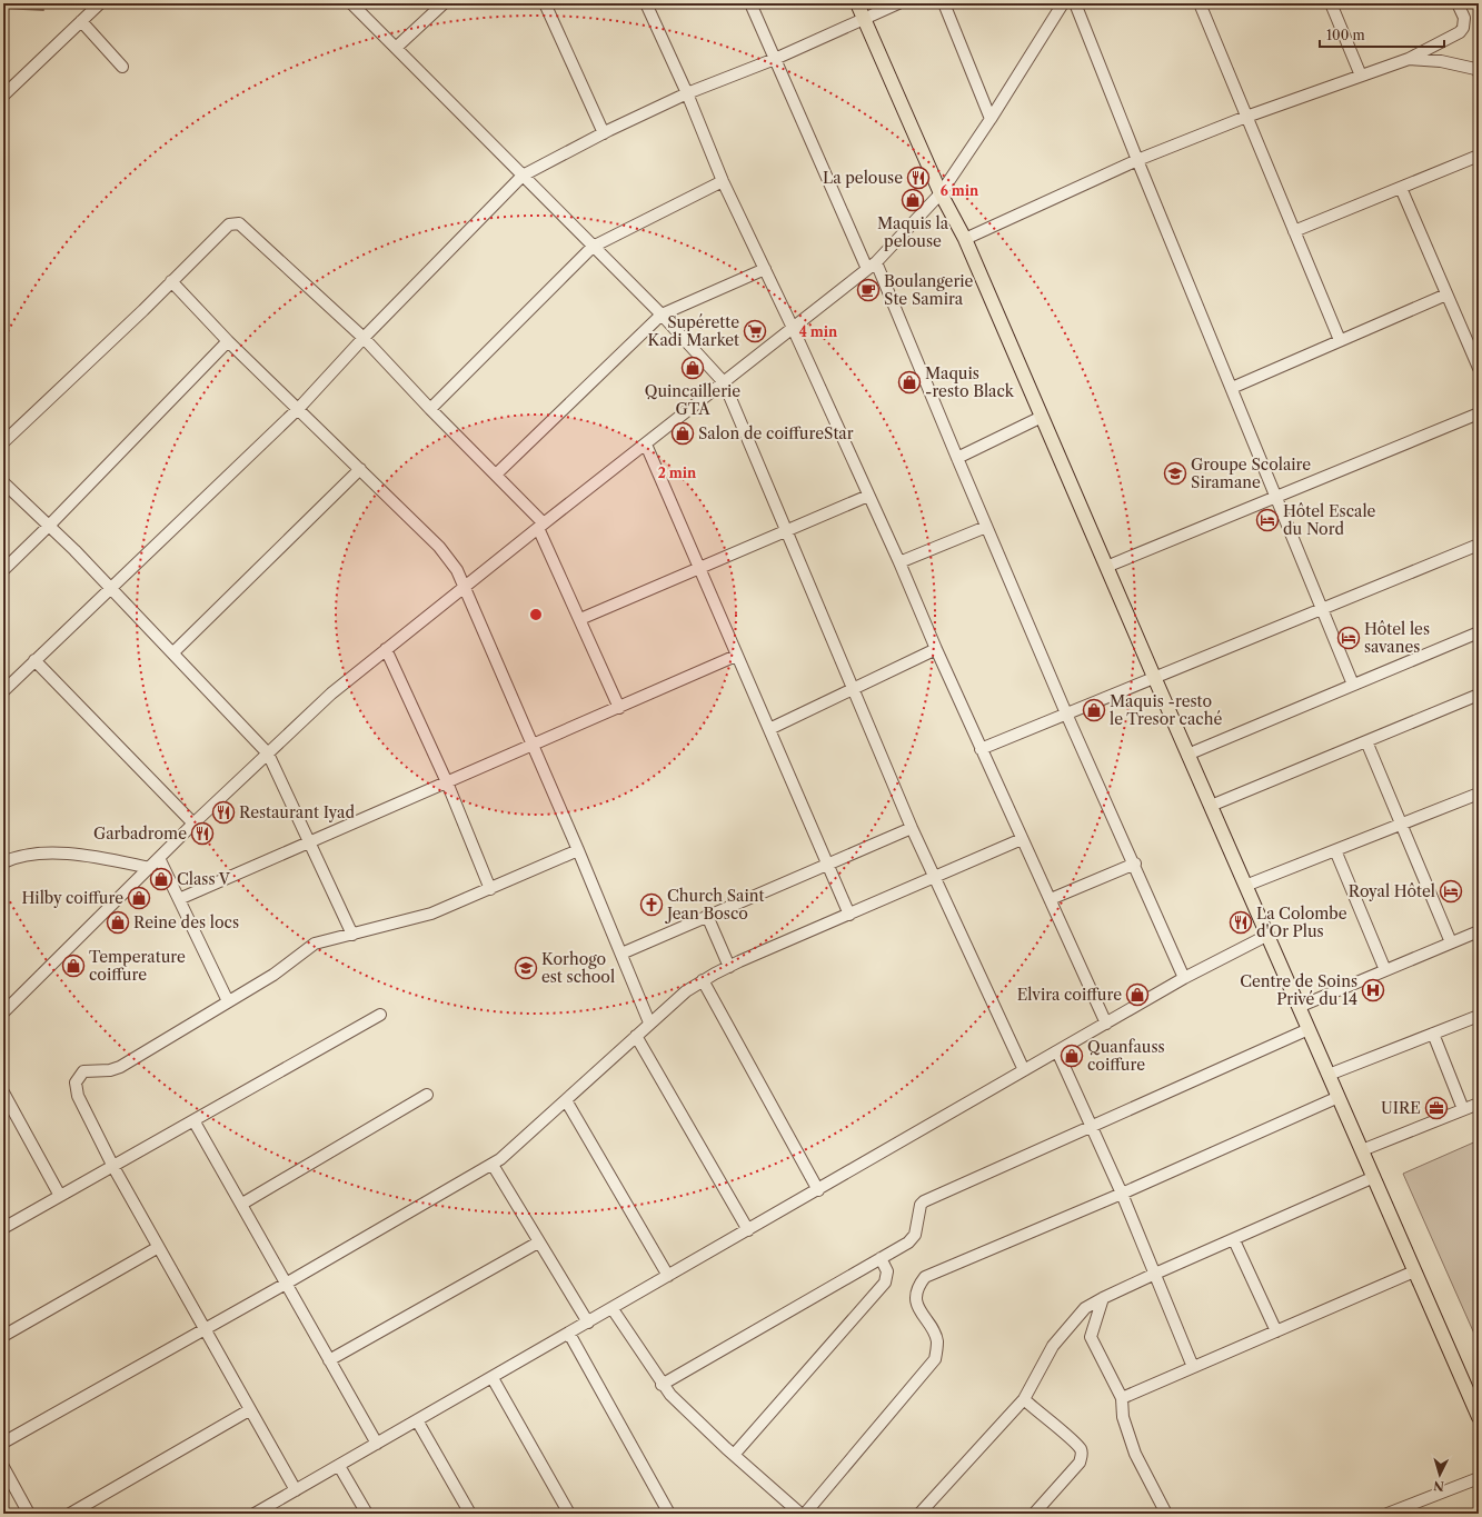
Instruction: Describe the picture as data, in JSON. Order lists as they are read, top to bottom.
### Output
{
  "places": {
    "restaurant": [
      "La pelouse",
      "Restaurant Iyad",
      "Garbadrome",
      "La Colombe d'Or Plus"
    ],
    "shop": [
      "Maquis la pelouse",
      "Quincaillerie GTA",
      "Maquis -resto Black",
      "Salon de coiffureStar",
      "Maquis -resto le Tresor caché",
      "Class V",
      "Hilby coiffure",
      "Reine des locs",
      "Temperature coiffure",
      "Elvira coiffure",
      "Quanfauss coiffure"
    ],
    "cafe": ["Boulangerie Ste Samira"],
    "supermarket": ["Supérette Kadi Market"],
    "school or university": ["Groupe Scolaire Siramane", "Korhogo est school"],
    "hotel": ["Hôtel Escale du Nord", "Hôtel les savanes", "Royal Hôtel"],
    "church": ["Church Saint Jean Bosco"],
    "hospital": ["Centre de Soins Privé du 14"],
    "office": ["UIRE"]
  },
  "scale_bar": "100 m",
  "north": "bottom",
  "rings": ["6 min", "4 min", "2 min"]
}
